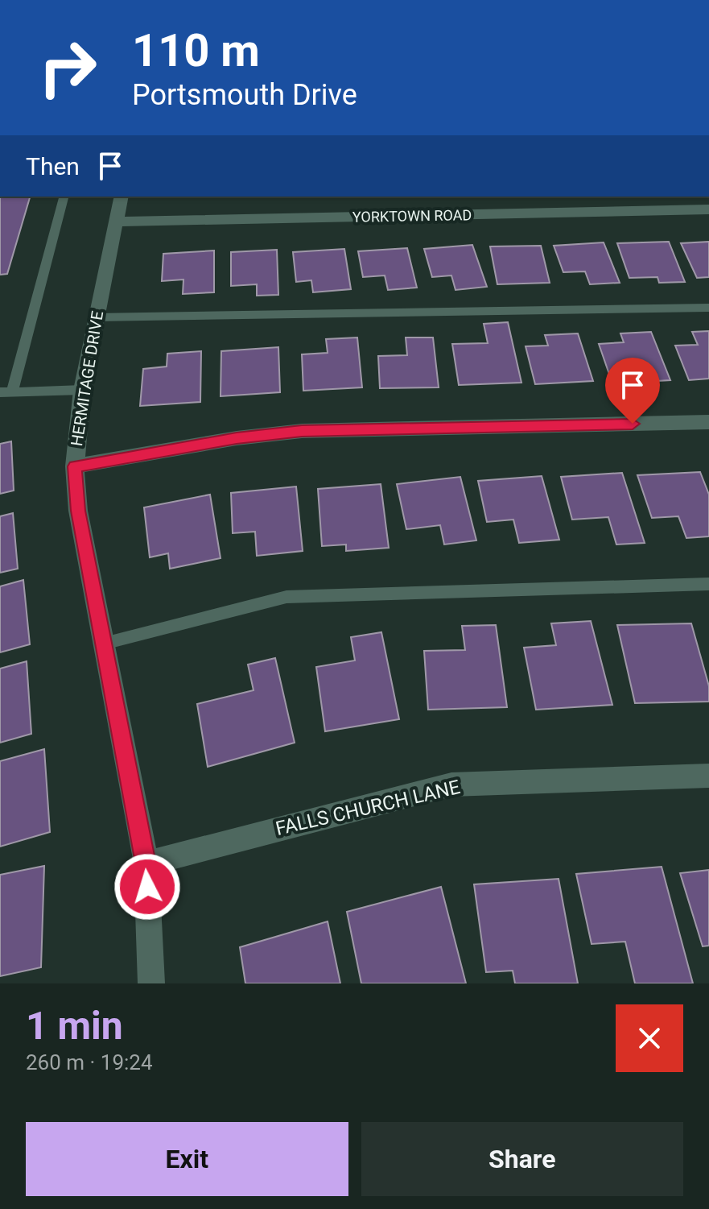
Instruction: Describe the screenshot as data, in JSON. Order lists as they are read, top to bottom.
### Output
{
  "streets": {
    "street": ["YORKTOWN ROAD", "HERMITAGE DRIVE", "FALLS CHURCH LANE"]
  },
  "crossings": [
    ["YORKTOWN ROAD", "HERMITAGE DRIVE"],
    ["HERMITAGE DRIVE", "FALLS CHURCH LANE"]
  ],
  "page": {
    "turn": ["110 m", "Portsmouth Drive"],
    "then": "Then",
    "heading": ["1 min", "260 m · 19:24"],
    "buttons": ["Exit", "Share"]
  }
}
